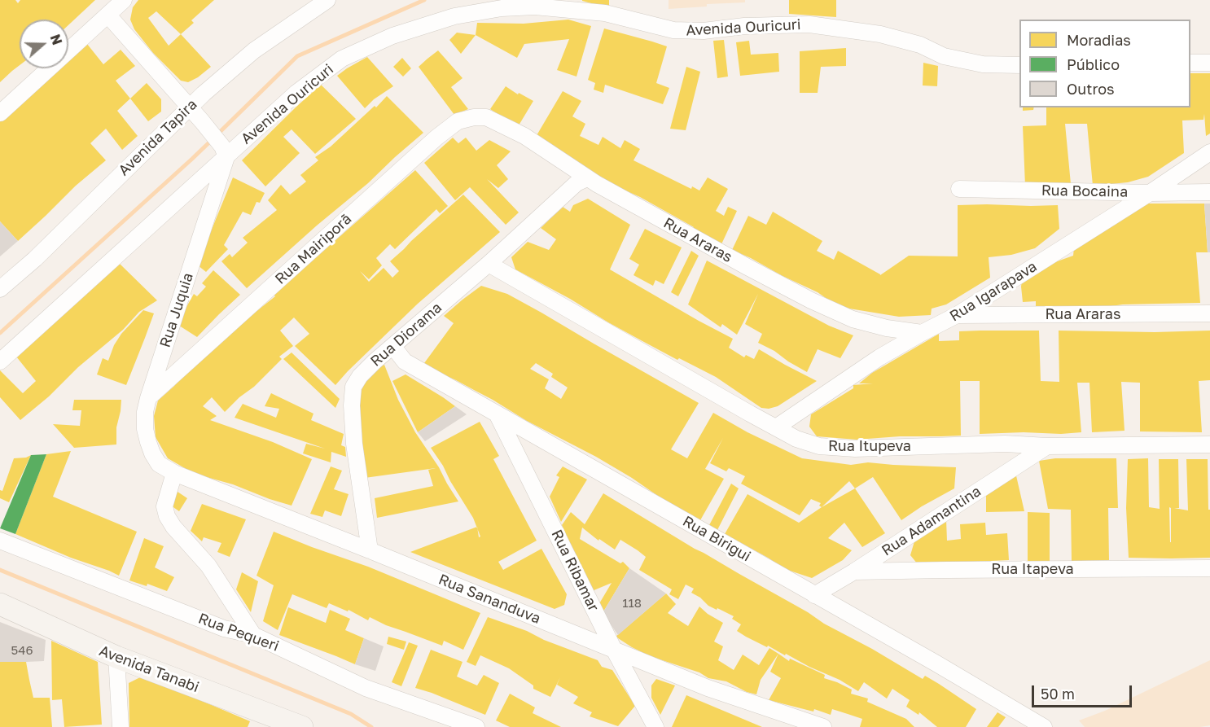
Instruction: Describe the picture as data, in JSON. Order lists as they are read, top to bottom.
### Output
{
  "streets": {
    "street": [
      "Avenida Ouricuri",
      "Avenida Tapira",
      "Rua Bocaina",
      "Rua Araras",
      "Rua Mairiporã",
      "Rua Igarapava",
      "Rua Juquia",
      "Rua Diorama",
      "Rua Itupeva",
      "Rua Adamantina",
      "Rua Birigui",
      "Rua Itapeva",
      "Rua Ribamar",
      "Rua Sananduva",
      "Rua Pequeri",
      "Avenida Tanabi"
    ]
  },
  "crossings": [
    ["Avenida Ouricuri", "Rua Juquia"],
    ["Rua Bocaina", "Rua Igarapava"],
    ["Rua Araras", "Rua Mairiporã"],
    ["Rua Araras", "Rua Igarapava"],
    ["Rua Araras", "Rua Diorama"],
    ["Rua Mairiporã", "Rua Juquia"],
    ["Rua Igarapava", "Rua Itupeva"],
    ["Rua Juquia", "Rua Sananduva"],
    ["Rua Diorama", "Rua Itupeva"],
    ["Rua Diorama", "Rua Birigui"],
    ["Rua Diorama", "Rua Sananduva"],
    ["Rua Itupeva", "Rua Adamantina"],
    ["Rua Adamantina", "Rua Birigui"],
    ["Rua Adamantina", "Rua Itapeva"],
    ["Rua Birigui", "Rua Ribamar"],
    ["Rua Ribamar", "Rua Sananduva"]
  ],
  "house_numbers": ["118", "546"],
  "legend": ["Moradias", "Público", "Outros"],
  "scale_bar": "50 m",
  "north": "right"
}
